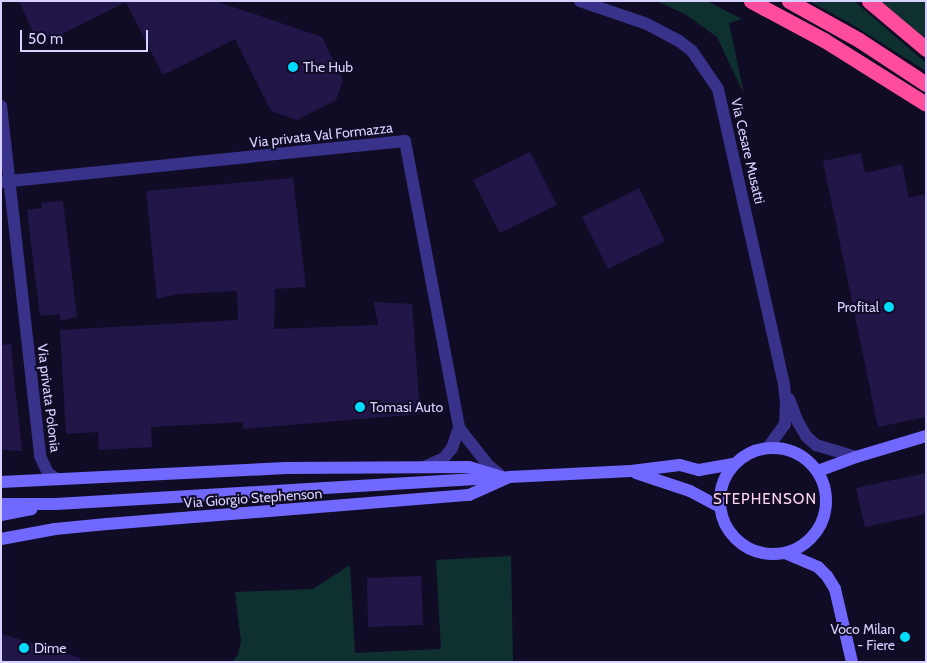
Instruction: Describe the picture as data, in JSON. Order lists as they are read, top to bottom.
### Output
{
  "streets": {
    "street": [
      "Via privata Val Formazza",
      "Via Cesare Musatti",
      "Via privata Polonia",
      "Via Giorgio Stephenson"
    ]
  },
  "crossings": [
    ["Via privata Val Formazza", "Via privata Polonia"],
    ["Via privata Val Formazza", "Via Giorgio Stephenson"],
    ["Via Cesare Musatti", "Via Giorgio Stephenson"],
    ["Via privata Polonia", "Via Giorgio Stephenson"]
  ],
  "districts": ["STEPHENSON"],
  "places": [
    "The Hub",
    "Profital",
    "Tomasi Auto",
    "Voco Milan - Fiere",
    "Dime"
  ],
  "scale_bar": "50 m"
}
